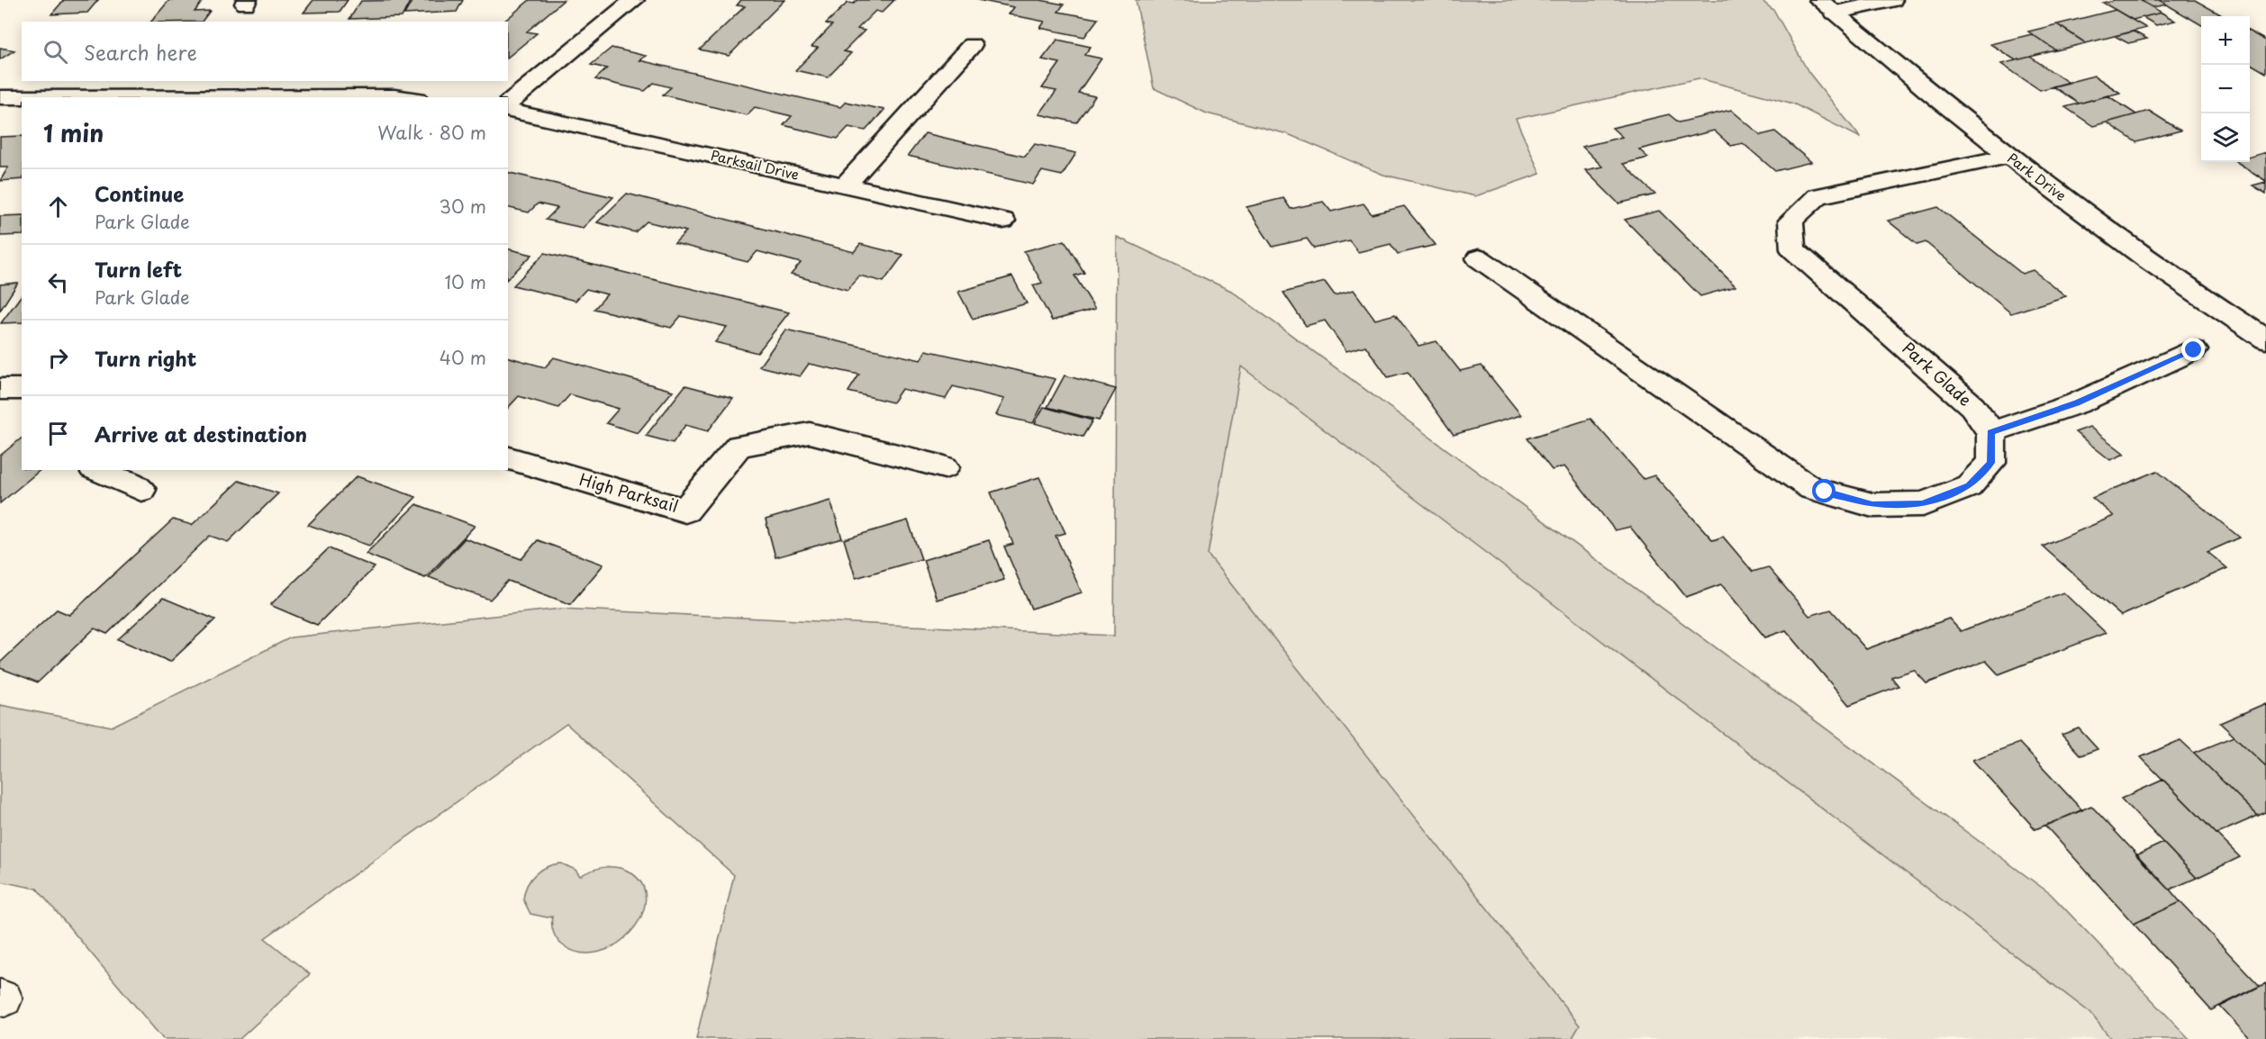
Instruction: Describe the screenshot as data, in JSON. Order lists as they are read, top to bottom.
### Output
{
  "streets": {
    "street": [
      "Parksail Drive",
      "Park Drive",
      "Park Glade",
      "High Parksail"
    ]
  },
  "crossings": [
    ["Park Drive", "Park Glade"]
  ],
  "page": {
    "map_buttons": ["+", "−"],
    "search": "Search here",
    "heading": ["1 min", "Walk · 80 m"],
    "list": [
      ["Continue", "Park Glade", "30 m"],
      ["Turn left", "Park Glade", "10 m"],
      ["Turn right", "40 m"],
      "Arrive at destination"
    ]
  }
}
